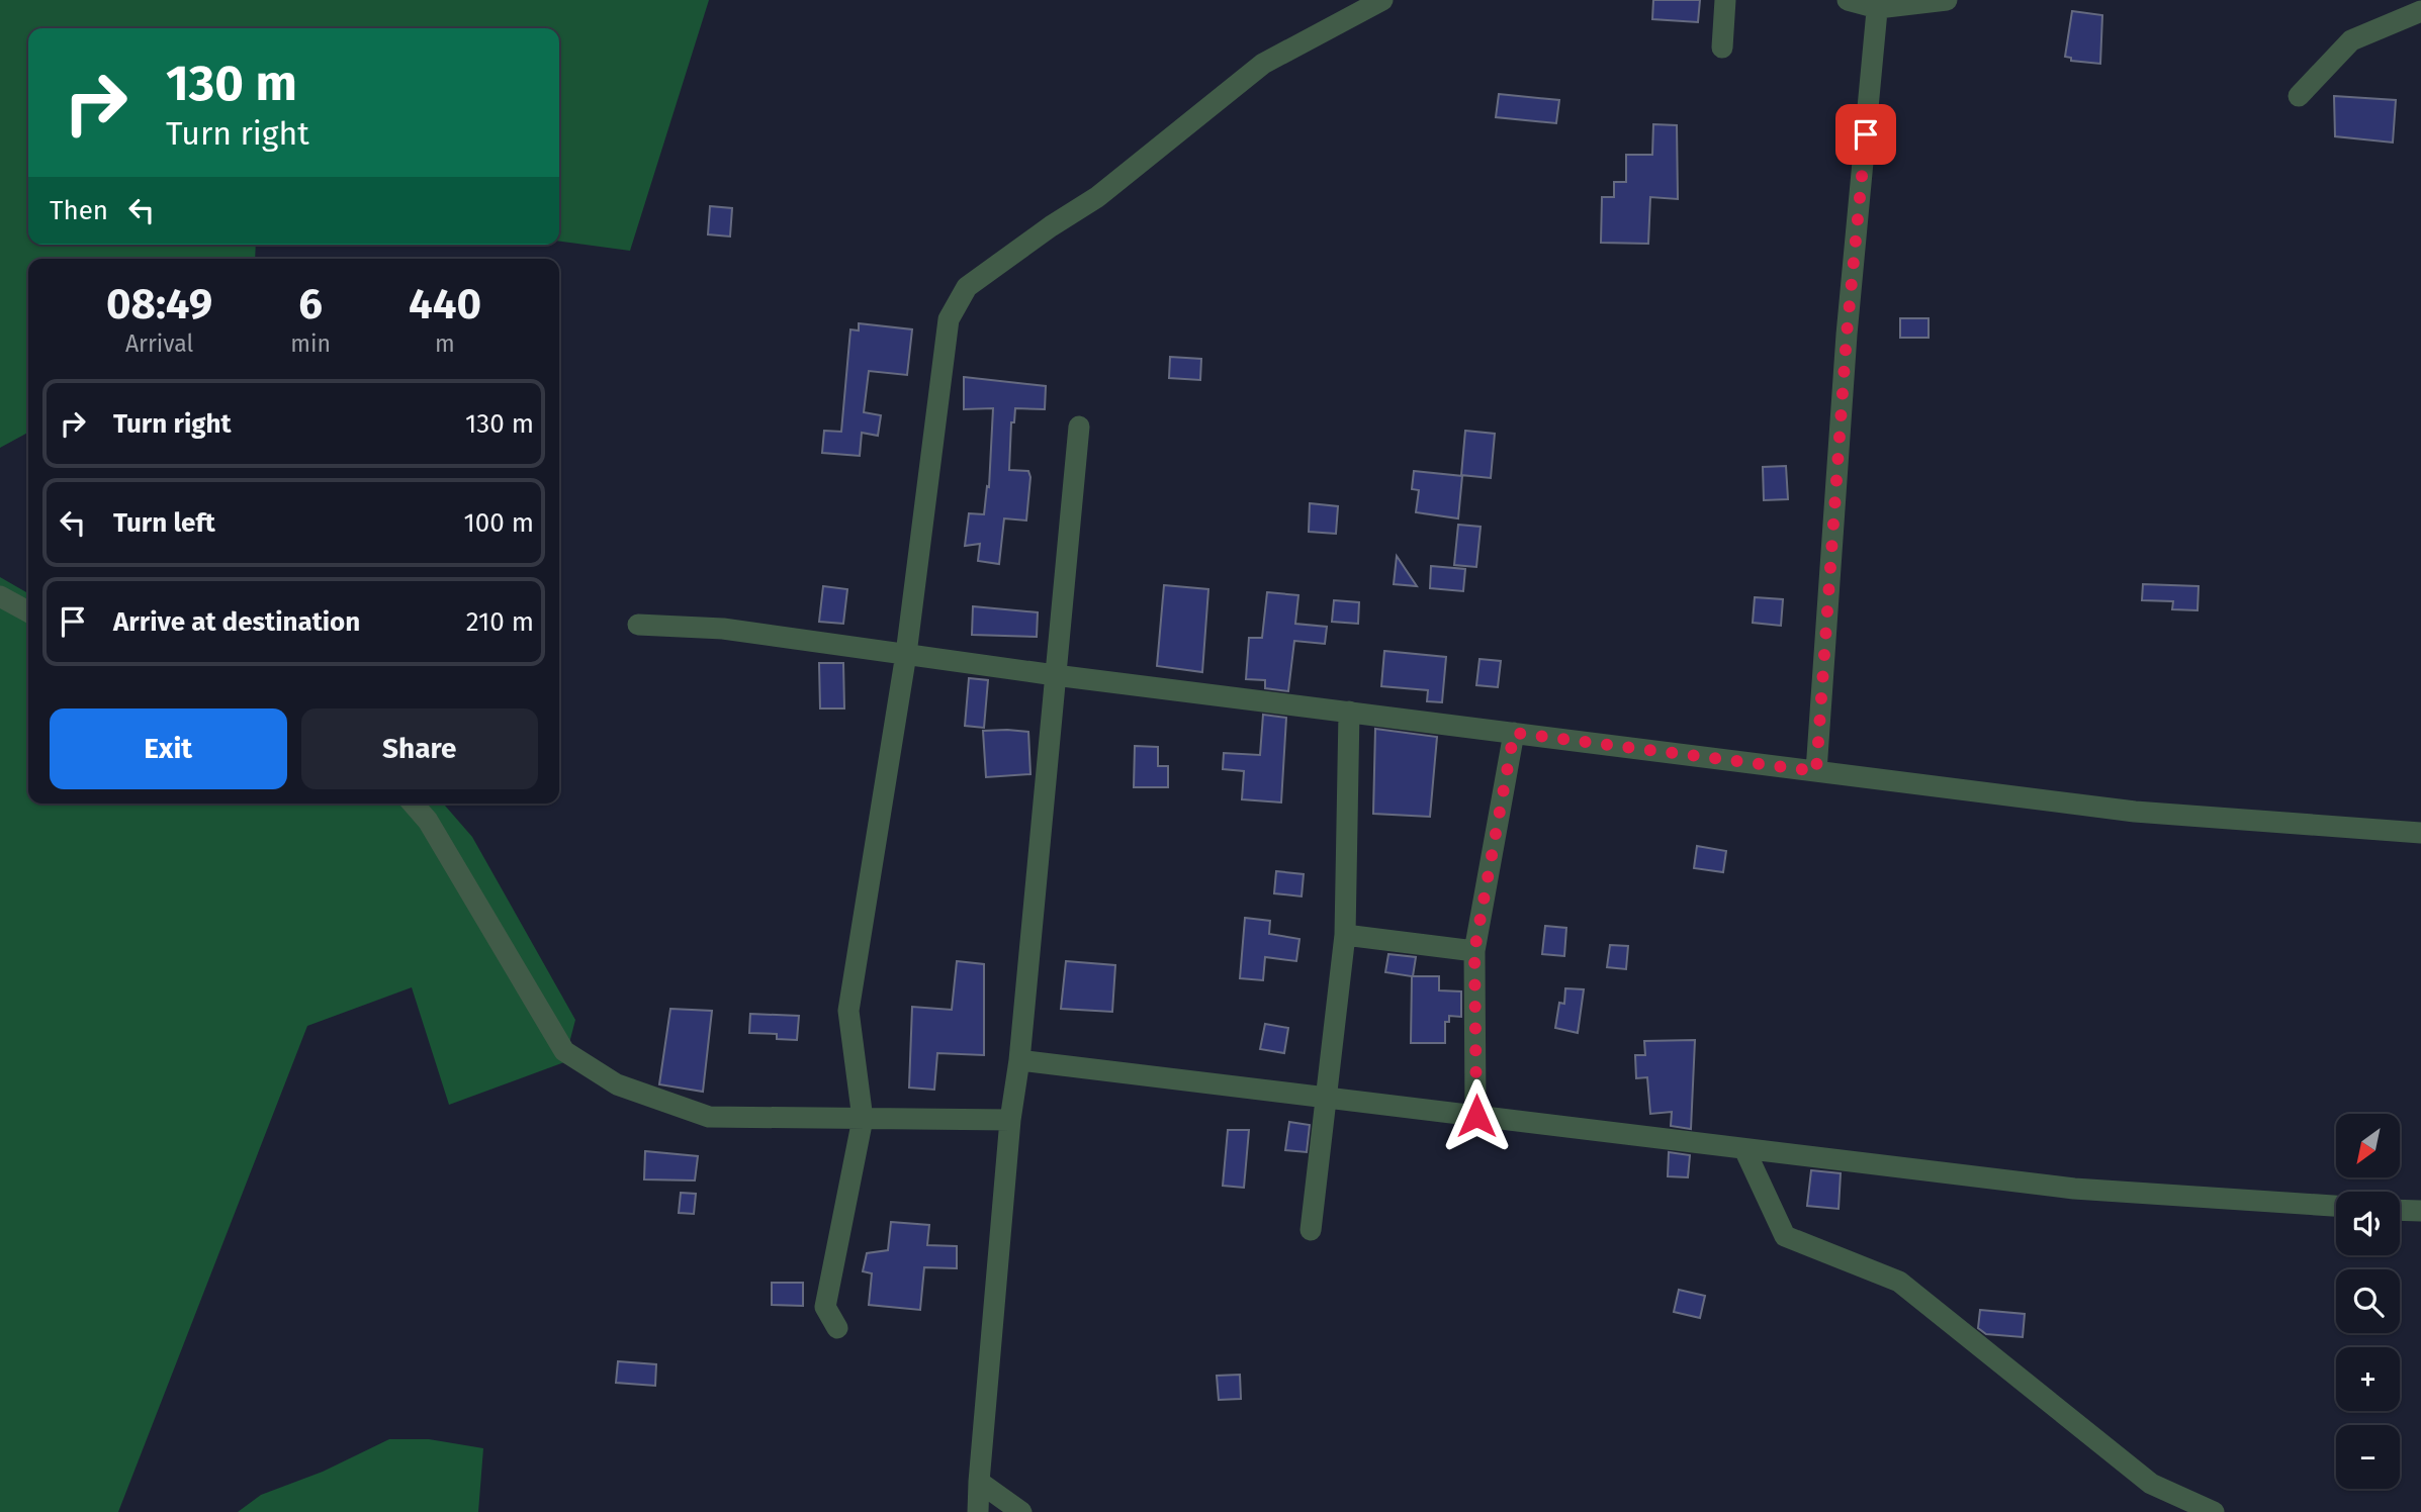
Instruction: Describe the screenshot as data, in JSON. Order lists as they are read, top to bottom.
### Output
{
  "north": "bottom left",
  "page": {
    "turn": ["130 m", "Turn right"],
    "then": "Then",
    "eta": [
      "08:49",
      "Arrival",
      "6",
      "min",
      "440",
      "m"
    ],
    "list": [
      {
        "name": "Turn right",
        "value": "130 m"
      },
      {
        "name": "Turn left",
        "value": "100 m"
      },
      {
        "name": "Arrive at destination",
        "value": "210 m"
      }
    ],
    "buttons": ["Exit", "Share"],
    "map_buttons": ["+", "−"]
  }
}
